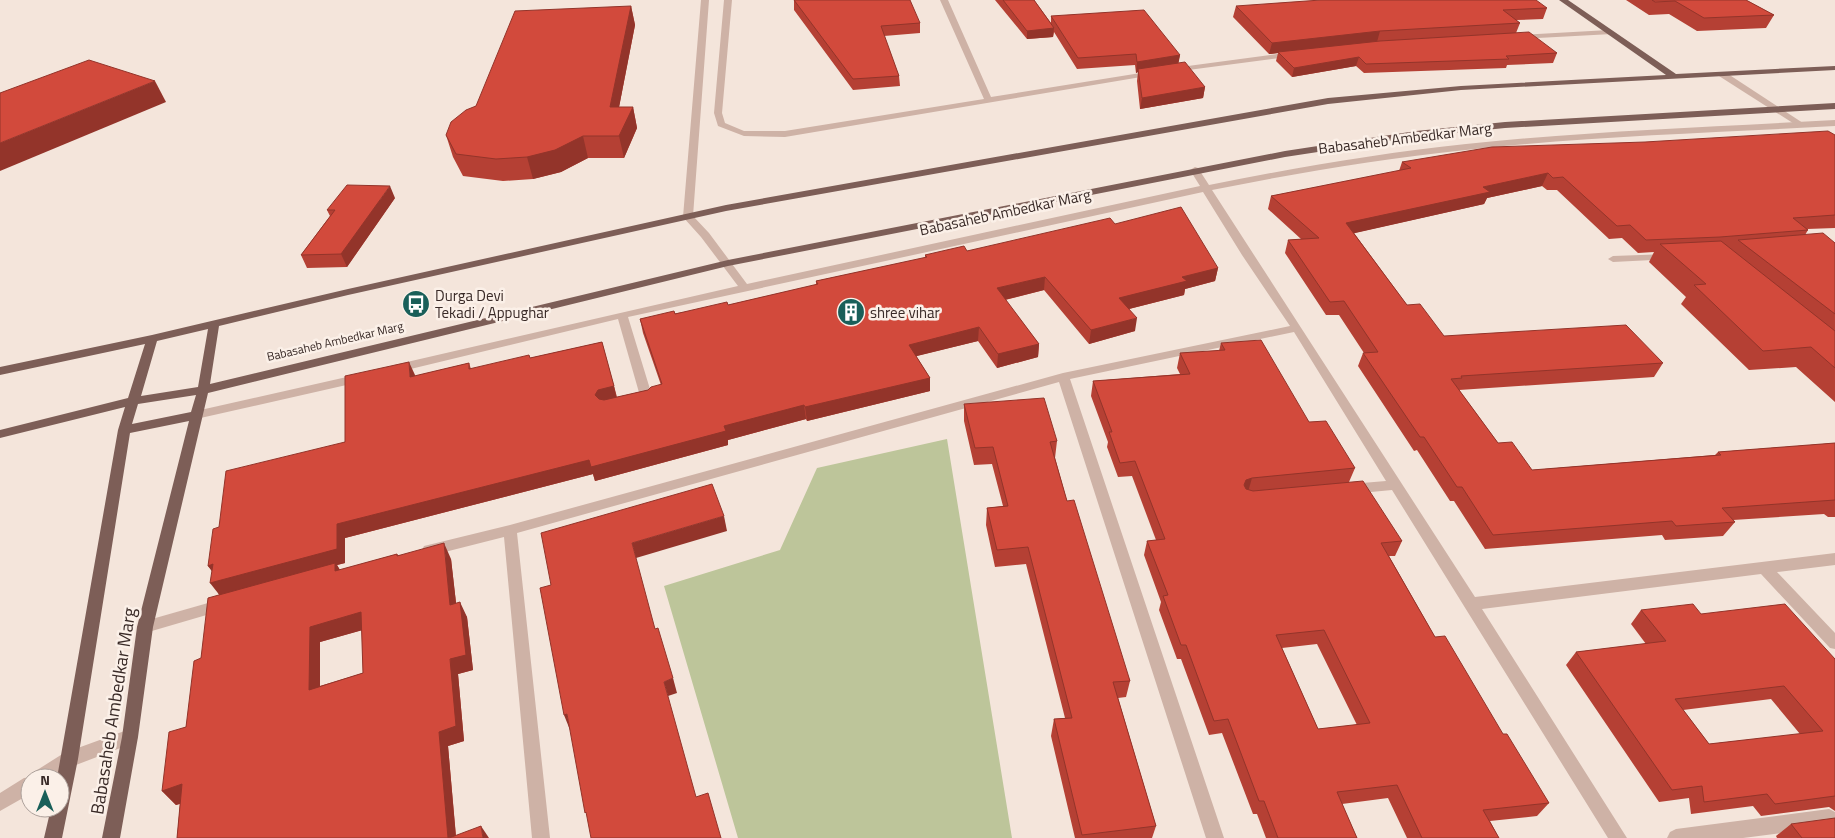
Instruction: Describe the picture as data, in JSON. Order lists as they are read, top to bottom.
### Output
{
  "streets": {
    "main road": ["Babasaheb Ambedkar Marg"]
  },
  "places": {
    "bus stop": ["Durga Devi Tekadi / Appughar"],
    "building": ["shree vihar"]
  },
  "north": "top"
}
